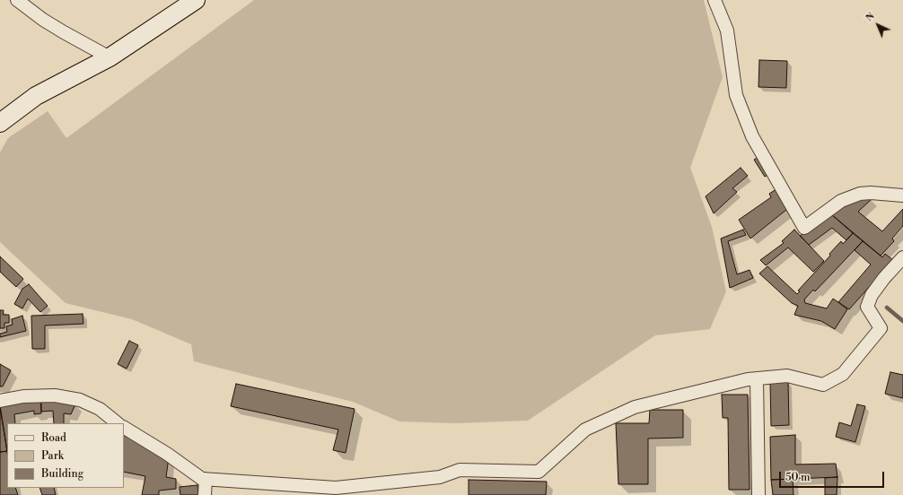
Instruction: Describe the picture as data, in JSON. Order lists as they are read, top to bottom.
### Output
{
  "legend": ["Road", "Park", "Building"],
  "scale_bar": "50 m",
  "north": "top left"
}
